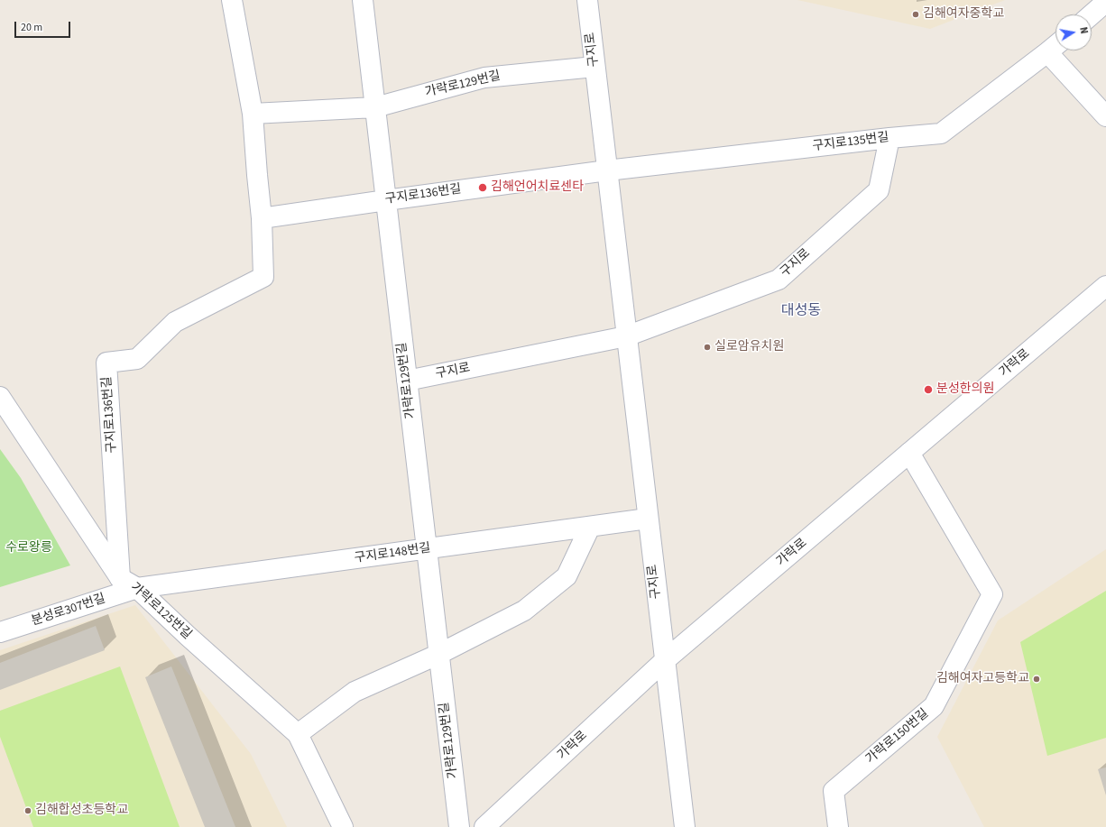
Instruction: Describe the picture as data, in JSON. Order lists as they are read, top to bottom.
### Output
{
  "streets": {
    "street": [
      "구지로",
      "가락로129번길",
      "구지로135번길",
      "구지로136번길",
      "가락로",
      "구지로148번길",
      "분성로307번길",
      "가락로125번길",
      "가락로150번길"
    ]
  },
  "crossings": [
    ["구지로", "가락로129번길"],
    ["구지로", "구지로135번길"],
    ["구지로", "구지로136번길"],
    ["구지로", "가락로"],
    ["구지로", "구지로148번길"],
    ["가락로129번길", "구지로136번길"],
    ["가락로129번길", "구지로148번길"],
    ["구지로135번길", "구지로136번길"],
    ["구지로136번길", "가락로125번길"],
    ["가락로", "가락로150번길"],
    ["구지로148번길", "분성로307번길"],
    ["구지로148번길", "가락로125번길"],
    ["분성로307번길", "가락로125번길"]
  ],
  "districts": ["대성동"],
  "parks": ["수로왕릉"],
  "places": [
    "김해여자중학교",
    "김해언어치료센타",
    "실로암유치원",
    "분성한의원",
    "김해여자고등학교",
    "김해합성초등학교"
  ],
  "scale_bar": "20 m",
  "north": "right"
}
